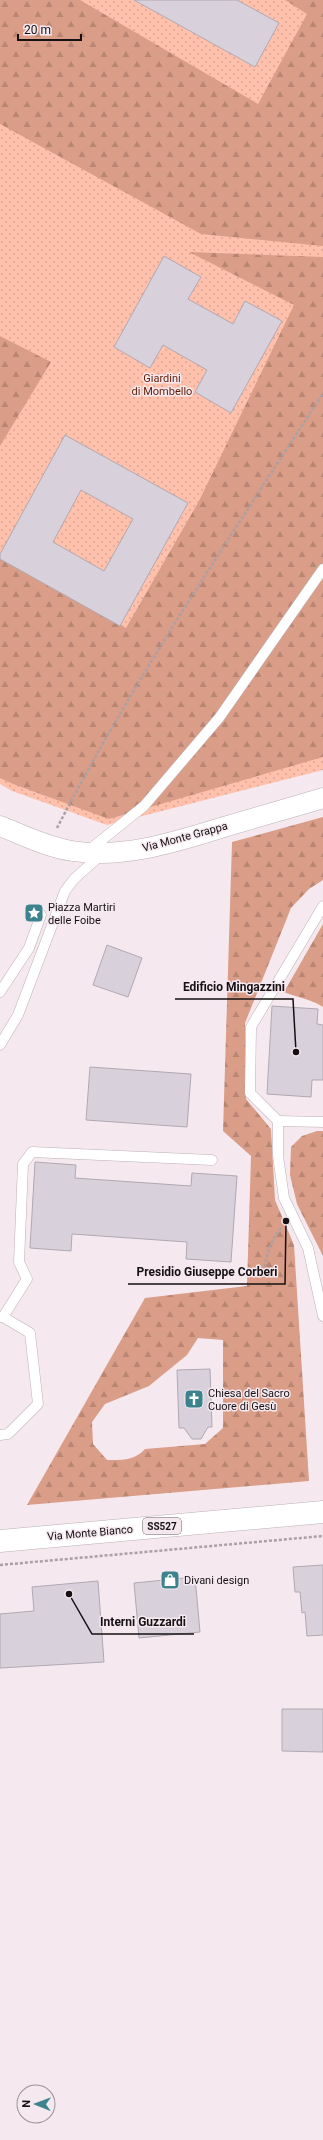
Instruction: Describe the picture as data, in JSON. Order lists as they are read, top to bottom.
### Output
{
  "streets": {
    "main road": ["SS527", "Via Monte Bianco"],
    "street": ["Via Monte Grappa"]
  },
  "parks": ["Giardini di Mombello"],
  "places": {
    "place": ["Piazza Martiri delle Foibe"],
    "other": ["Edificio Mingazzini", "Presidio Giuseppe Corberi", "Interni Guzzardi"],
    "church": ["Chiesa del Sacro Cuore di Gesù"],
    "shop": ["Divani design"]
  },
  "scale_bar": "20 m",
  "north": "left"
}
